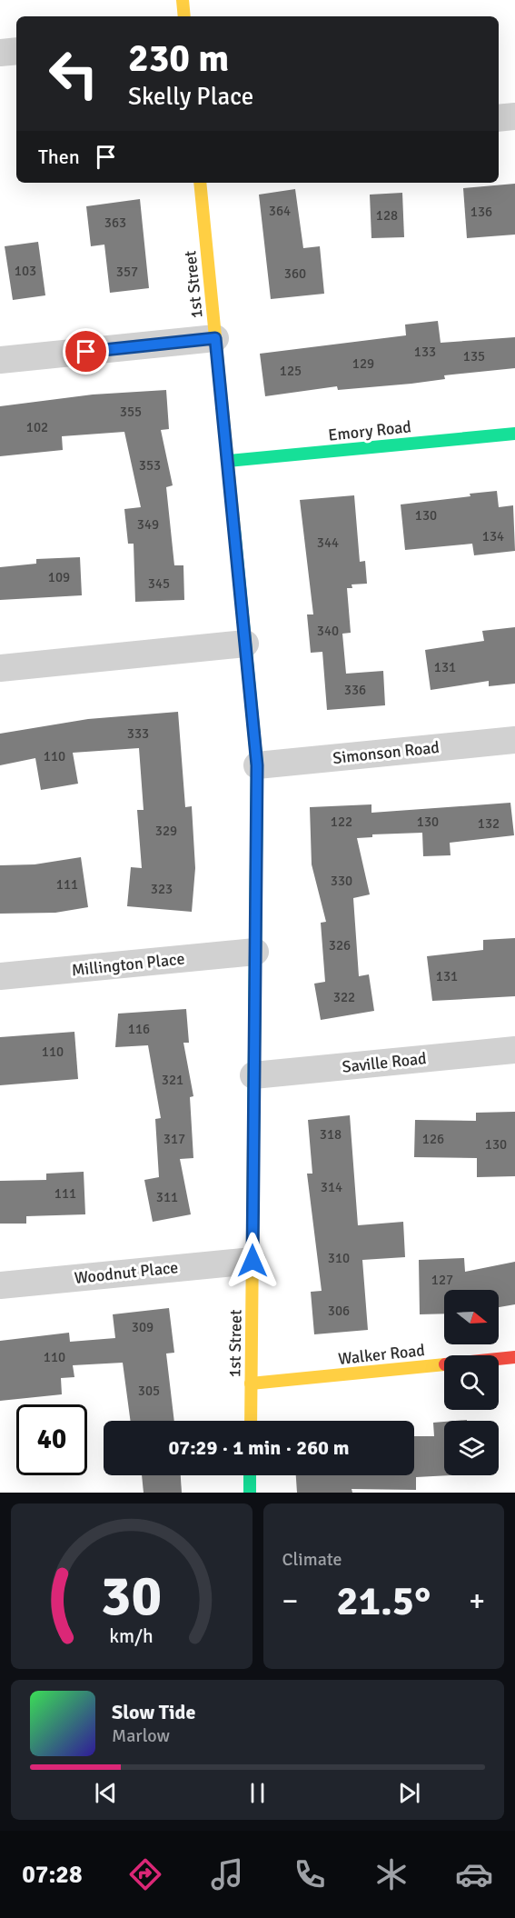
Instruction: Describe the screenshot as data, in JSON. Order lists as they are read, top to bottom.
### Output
{
  "streets": {
    "street": [
      "1st Street",
      "Emory Road",
      "Simonson Road",
      "Millington Place",
      "Saville Road",
      "Woodnut Place",
      "Walker Road"
    ]
  },
  "crossings": [
    ["1st Street", "Emory Road"],
    ["1st Street", "Simonson Road"],
    ["1st Street", "Millington Place"],
    ["1st Street", "Saville Road"],
    ["1st Street", "Woodnut Place"],
    ["1st Street", "Walker Road"]
  ],
  "house_numbers": [
    "364",
    "136",
    "128",
    "363",
    "103",
    "357",
    "360",
    "133",
    "135",
    "129",
    "125",
    "355",
    "102",
    "353",
    "130",
    "349",
    "134",
    "344",
    "109",
    "345",
    "340",
    "131",
    "336",
    "333",
    "110",
    "122",
    "130",
    "132",
    "329",
    "330",
    "111",
    "323",
    "326",
    "131",
    "322",
    "116",
    "110",
    "321",
    "318",
    "317",
    "126",
    "130",
    "314",
    "111",
    "311",
    "310",
    "127",
    "306",
    "309",
    "110",
    "305"
  ],
  "north": "right",
  "page": {
    "turn": ["230 m", "Skelly Place"],
    "then": "Then",
    "limit": "40",
    "trip": "07:29 · 1 min · 260 m",
    "tile": "Climate",
    "heat": ["−", "21.5°", "+"],
    "song": ["Slow Tide", "Marlow"],
    "tabs": "07:28",
    "gauge": ["30", "km/h"]
  }
}
